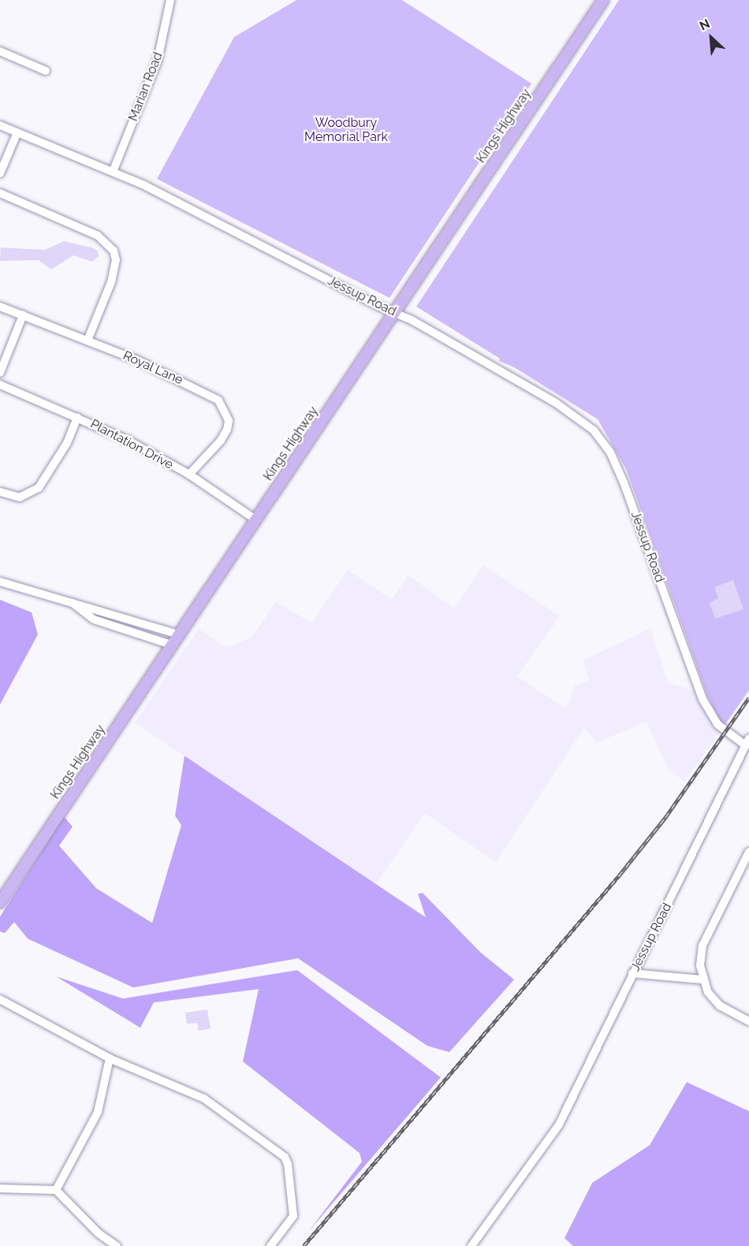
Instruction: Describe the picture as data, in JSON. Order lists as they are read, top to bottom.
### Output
{
  "streets": {
    "main road": ["Kings Highway"],
    "street": [
      "Marian Road",
      "Jessup Road",
      "Royal Lane",
      "Plantation Drive"
    ]
  },
  "crossings": [
    ["Marian Road", "Jessup Road"],
    ["Kings Highway", "Jessup Road"],
    ["Kings Highway", "Plantation Drive"],
    ["Royal Lane", "Plantation Drive"]
  ],
  "parks": ["Woodbury Memorial Park"],
  "north": "top left"
}
